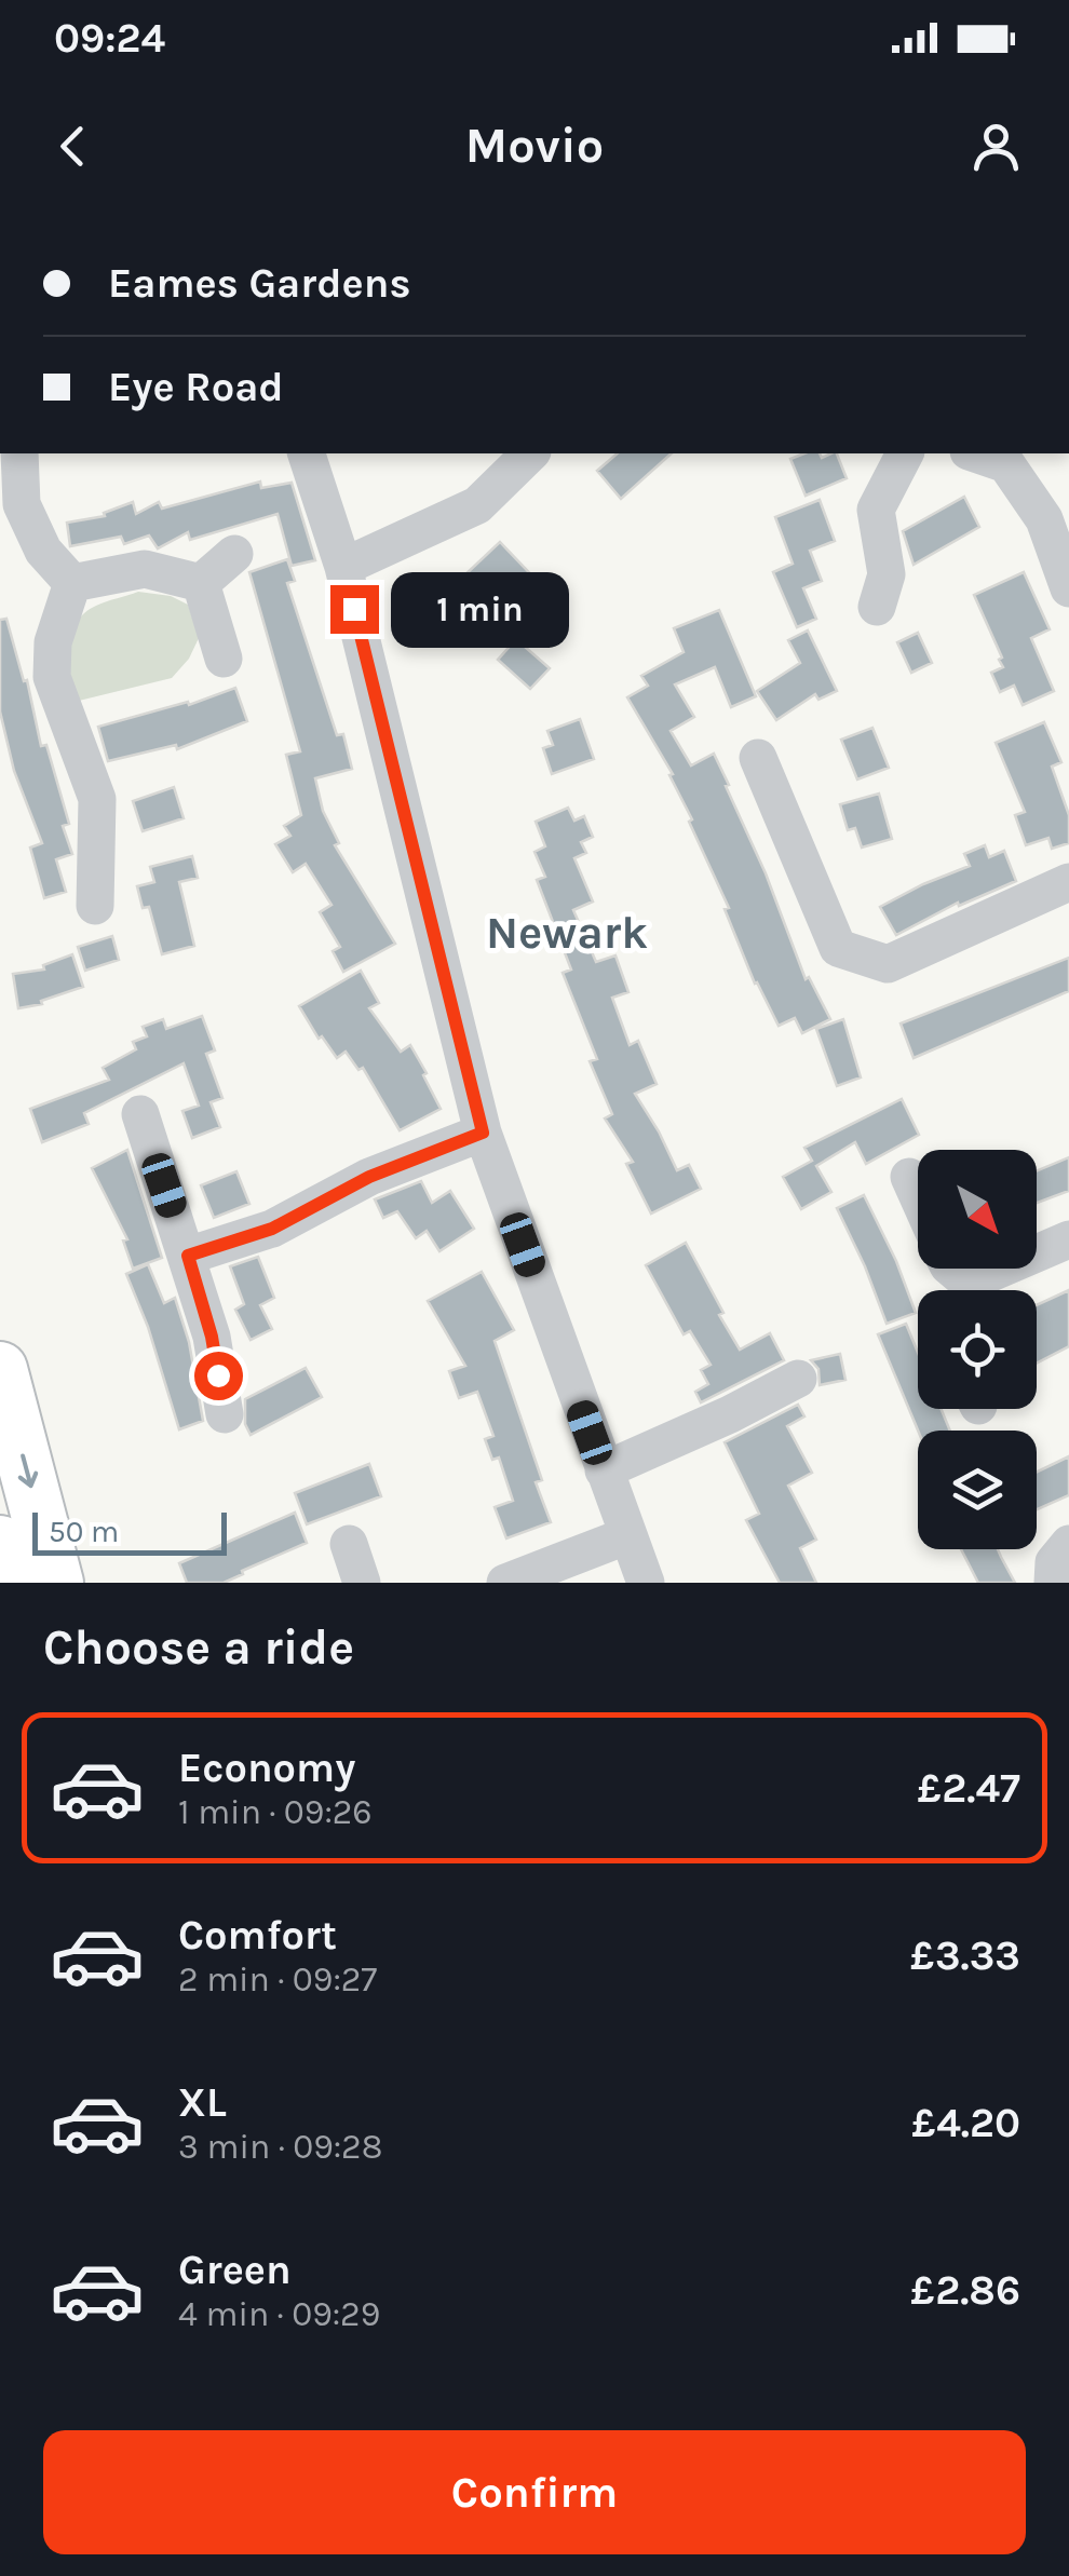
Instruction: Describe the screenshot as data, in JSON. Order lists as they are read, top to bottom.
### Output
{
  "districts": ["Newark"],
  "scale_bar": "50 m",
  "north": "bottom right",
  "page": {
    "status": "09:24",
    "header": "Movio",
    "banner": ["Eames Gardens", "Eye Road"],
    "bubble": "1 min",
    "scale": "50 m",
    "heading": "Choose a ride",
    "list": [
      {
        "name": "Economy",
        "note": "1 min · 09:26",
        "value": "£2.47"
      },
      {
        "name": "Comfort",
        "note": "2 min · 09:27",
        "value": "£3.33"
      },
      {
        "name": "XL",
        "note": "3 min · 09:28",
        "value": "£4.20"
      },
      {
        "name": "Green",
        "note": "4 min · 09:29",
        "value": "£2.86"
      }
    ],
    "buttons": "Confirm"
  }
}
